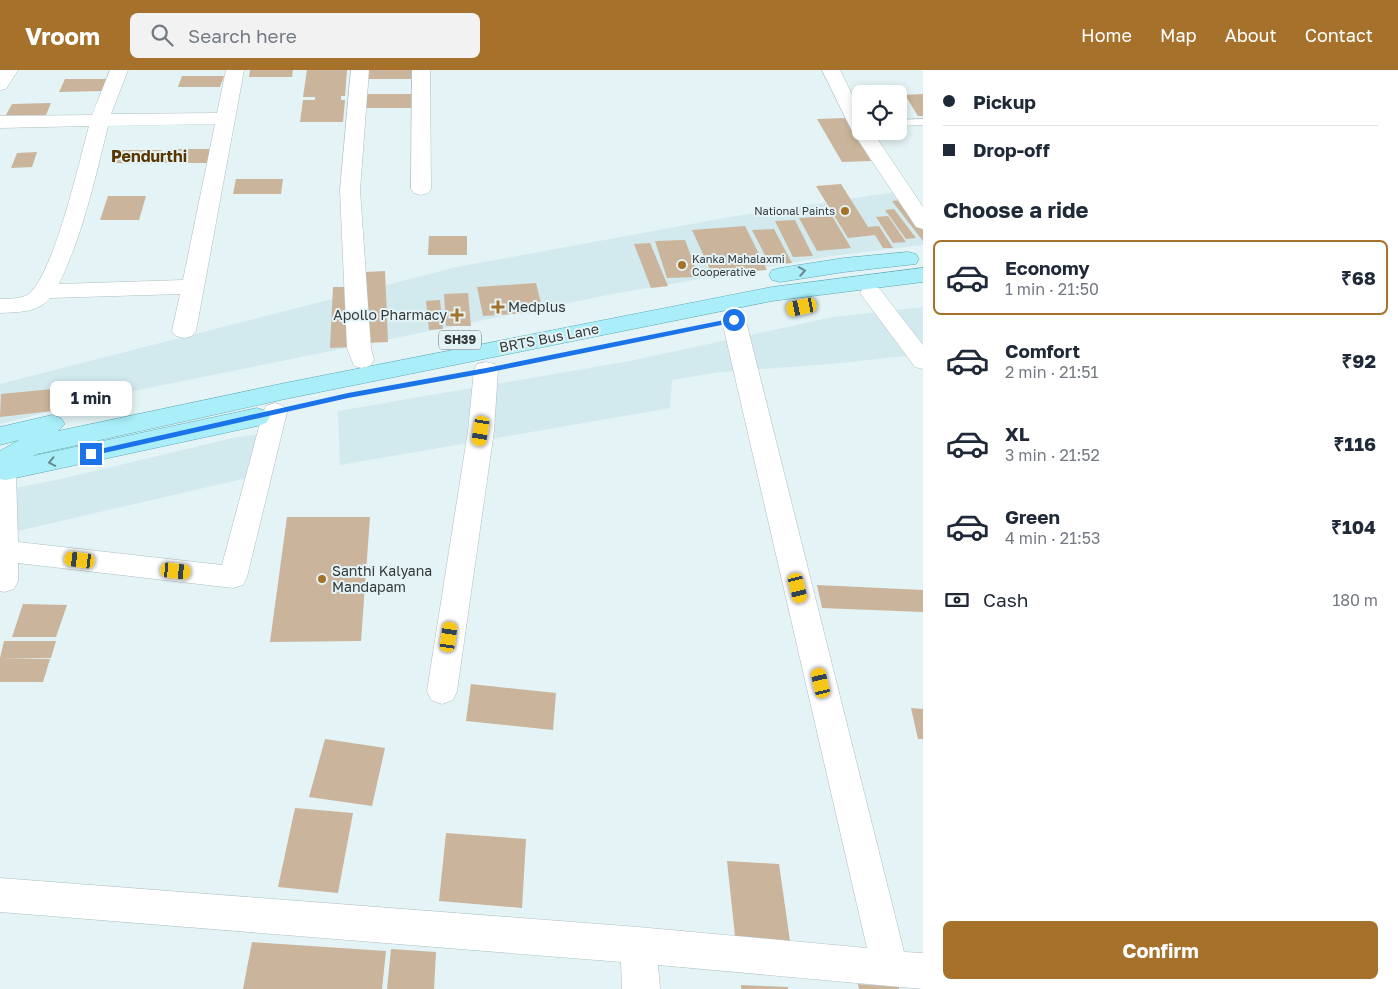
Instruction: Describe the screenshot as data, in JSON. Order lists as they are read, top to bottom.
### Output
{
  "streets": {
    "main road": ["BRTS Bus Lane", "SH39"]
  },
  "districts": ["Pendurthi"],
  "places": {
    "other": ["National Paints", "Kanka Mahalaxmi Cooperative", "Santhi Kalyana Mandapam"],
    "health": ["Medplus", "Apollo Pharmacy"]
  },
  "page": {
    "header": "Vroom",
    "search": "Search here",
    "nav": [
      "Home",
      "Map",
      "About",
      "Contact"
    ],
    "banner": ["Pickup", "Drop-off"],
    "heading": "Choose a ride",
    "list": [
      {
        "name": "Economy",
        "note": "1 min · 21:50",
        "value": "₹68"
      },
      {
        "name": "Comfort",
        "note": "2 min · 21:51",
        "value": "₹92"
      },
      {
        "name": "XL",
        "note": "3 min · 21:52",
        "value": "₹116"
      },
      {
        "name": "Green",
        "note": "4 min · 21:53",
        "value": "₹104"
      }
    ],
    "bubble": "1 min",
    "pay": ["Cash", "180 m"],
    "buttons": "Confirm"
  }
}
